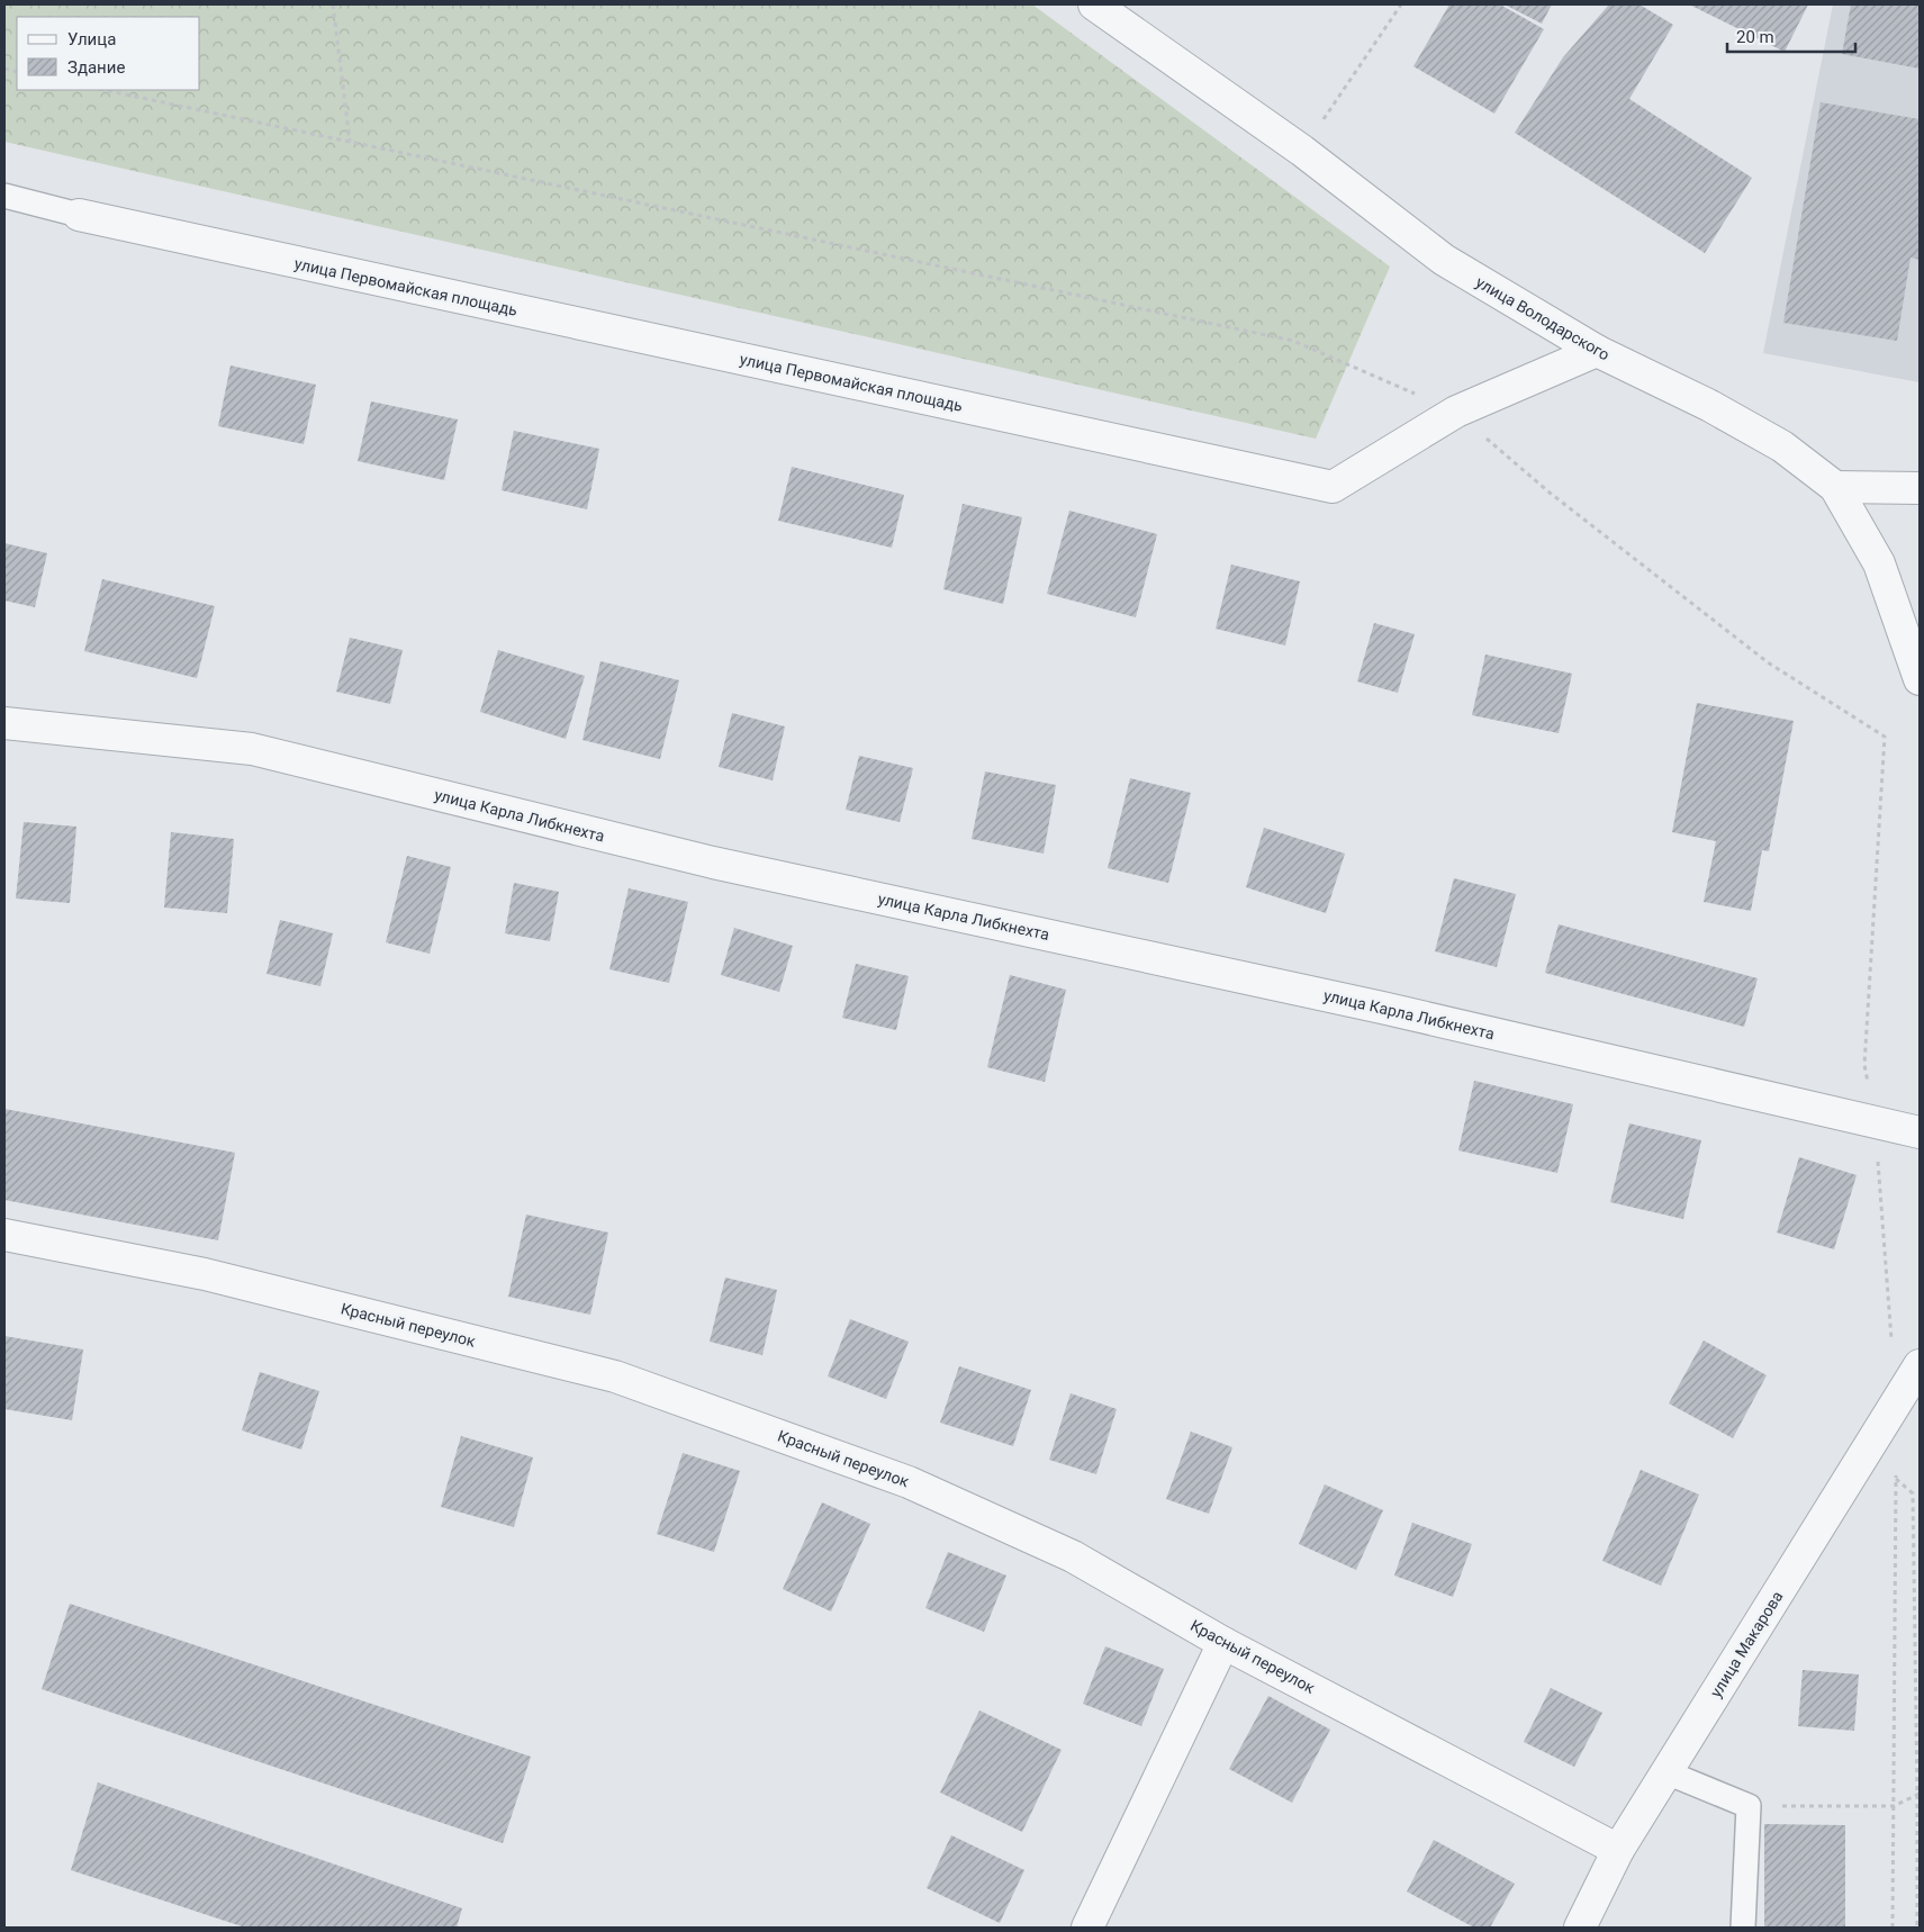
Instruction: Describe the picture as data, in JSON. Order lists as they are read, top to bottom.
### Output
{
  "streets": {
    "street": [
      "улица Первомайская площадь",
      "улица Володарского",
      "улица Карла Либкнехта",
      "Красный переулок",
      "улица Макарова"
    ]
  },
  "crossings": [
    ["улица Первомайская площадь", "улица Володарского"],
    ["Красный переулок", "улица Макарова"]
  ],
  "legend": ["Улица", "Здание"],
  "scale_bar": "20 m"
}
